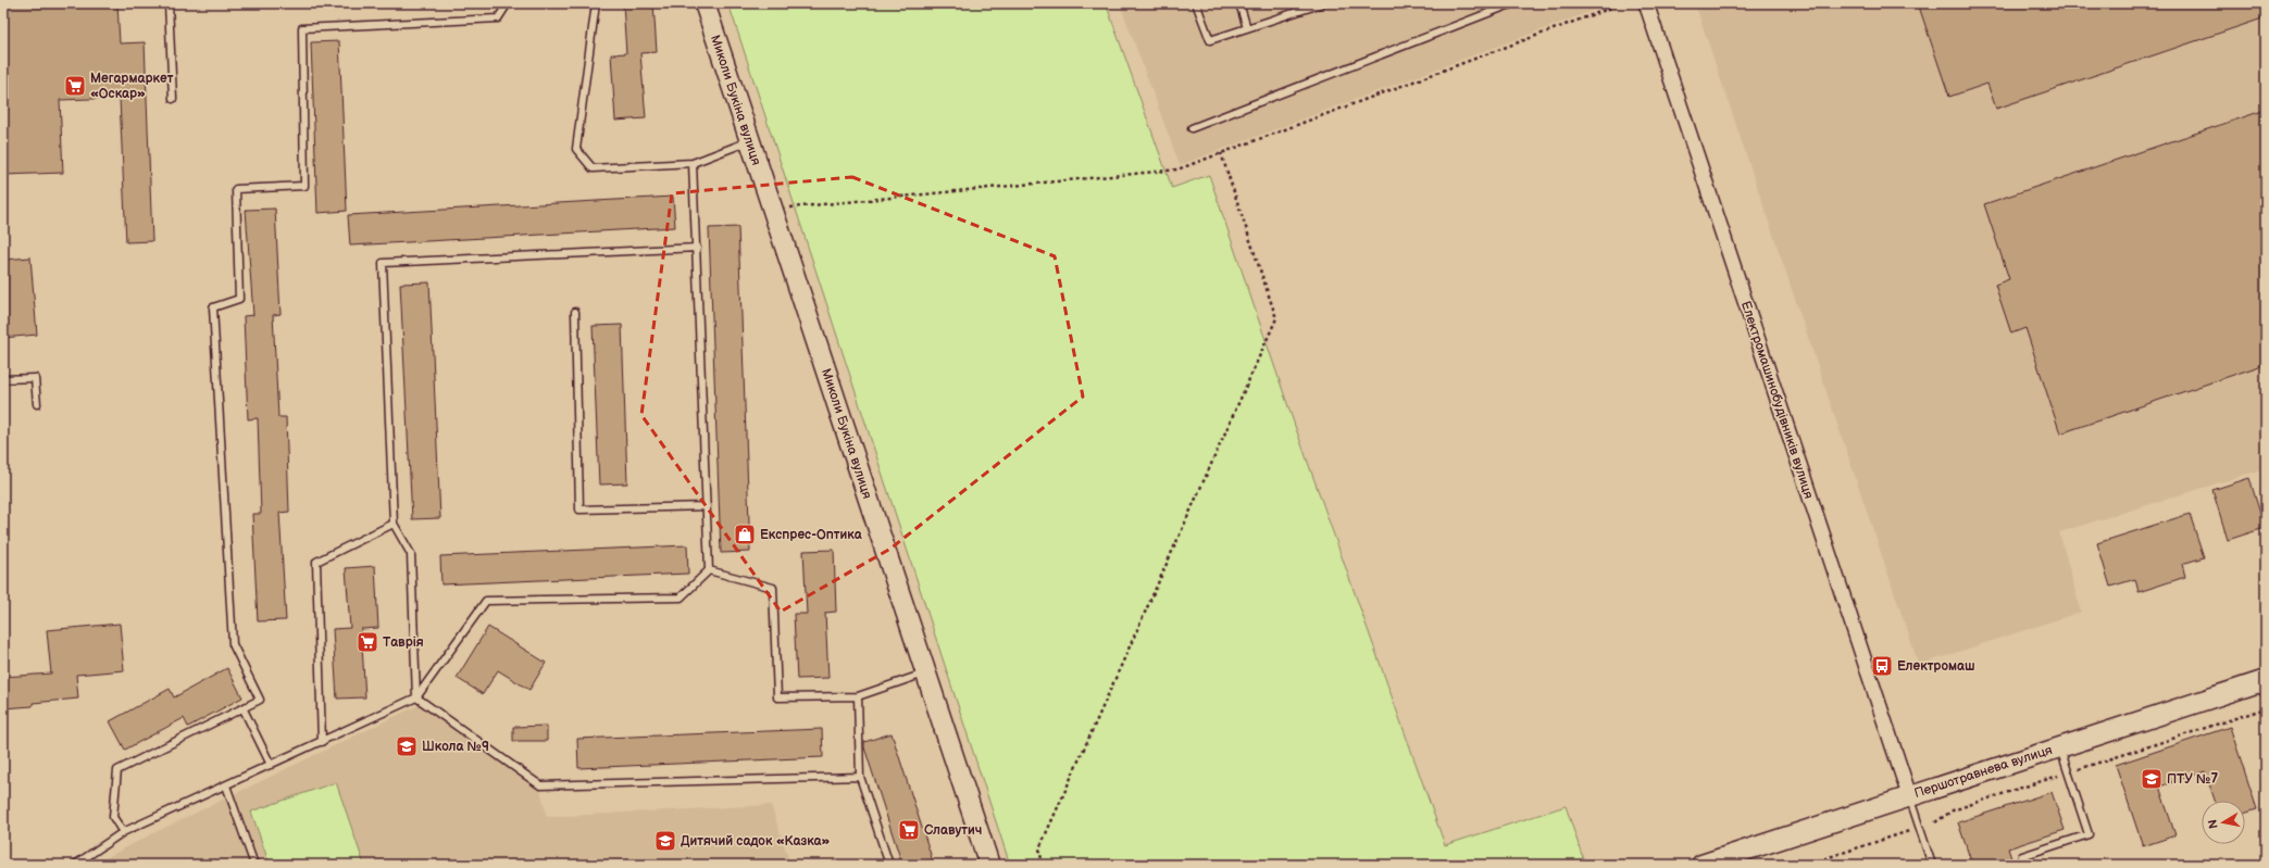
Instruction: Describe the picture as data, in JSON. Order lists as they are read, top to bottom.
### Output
{
  "streets": {
    "street": ["Миколи Букіна вулиця", "Електромашинобудівників вулиця", "Першотравнева вулиця"]
  },
  "crossings": [
    ["Електромашинобудівників вулиця", "Першотравнева вулиця"]
  ],
  "places": {
    "supermarket": ["Мегармаркет «Оскар»", "Таврія", "Славутич"],
    "shop": ["Експрес-Оптика"],
    "bus stop": ["Електромаш"],
    "school or university": ["Школа №9", "ПТУ №7", "Дитячий садок «Казка»"]
  },
  "north": "left"
}
